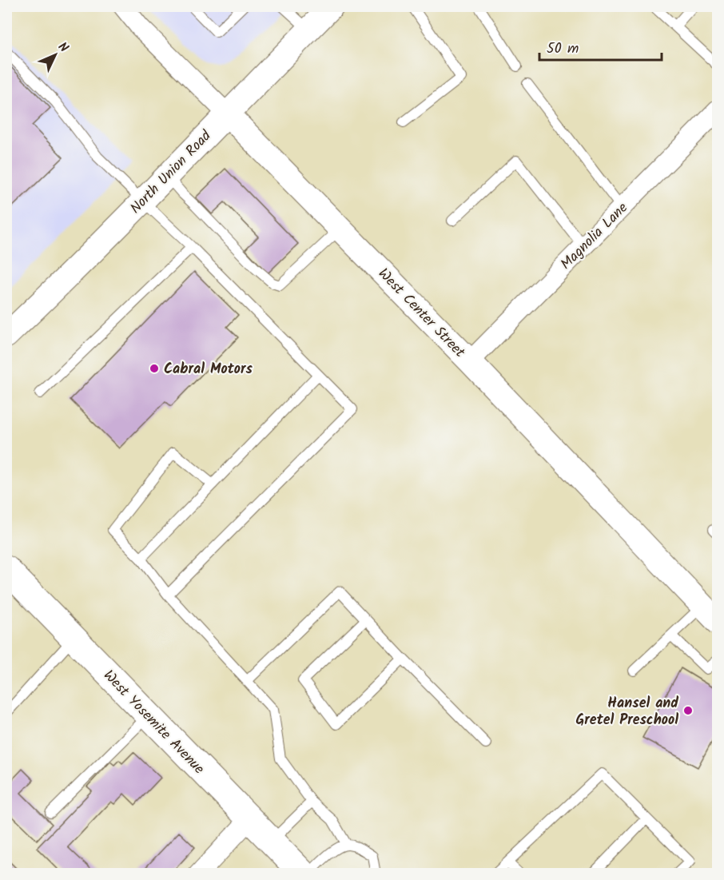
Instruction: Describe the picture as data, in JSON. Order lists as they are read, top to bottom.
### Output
{
  "streets": {
    "main road": ["West Yosemite Avenue"],
    "street": ["North Union Road", "Magnolia Lane", "West Center Street"]
  },
  "crossings": [
    ["North Union Road", "West Center Street"],
    ["Magnolia Lane", "West Center Street"]
  ],
  "places": ["Cabral Motors", "Hansel and Gretel Preschool"],
  "scale_bar": "50 m",
  "north": "top right"
}
